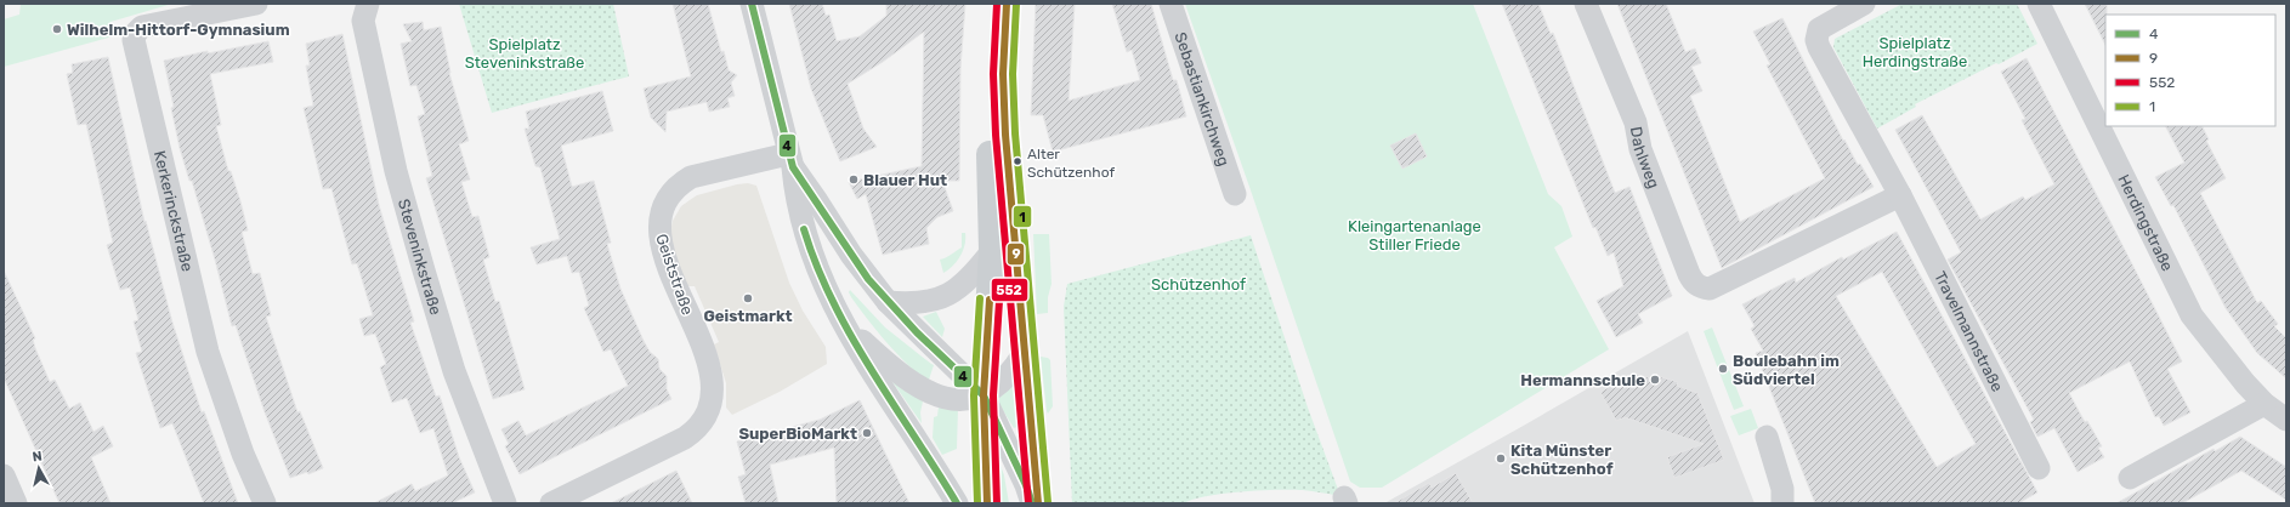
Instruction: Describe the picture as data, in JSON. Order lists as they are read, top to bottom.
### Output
{
  "streets": {
    "street": [
      "Sebastiankirchweg",
      "Dahlweg",
      "Kerkerinckstraße",
      "Herdingstraße",
      "Steveninkstraße",
      "Geiststraße",
      "Travelmannstraße"
    ]
  },
  "crossings": [
    ["Dahlweg", "Travelmannstraße"]
  ],
  "parks": [
    "Spielplatz Herdingstraße",
    "Spielplatz Steveninkstraße",
    "Kleingartenanlage Stiller Friede",
    "Schützenhof"
  ],
  "places": [
    "Wilhelm-Hittorf-Gymnasium",
    "Alter Schützenhof",
    "Blauer Hut",
    "Geistmarkt",
    "Boulebahn im Südviertel",
    "Hermannschule",
    "SuperBioMarkt",
    "Kita Münster Schützenhof"
  ],
  "lines": [
    "transit line 4",
    "transit line 9",
    "transit line 552",
    "transit line 1"
  ],
  "legend": [
    "4",
    "9",
    "552",
    "1"
  ],
  "north": "top"
}
